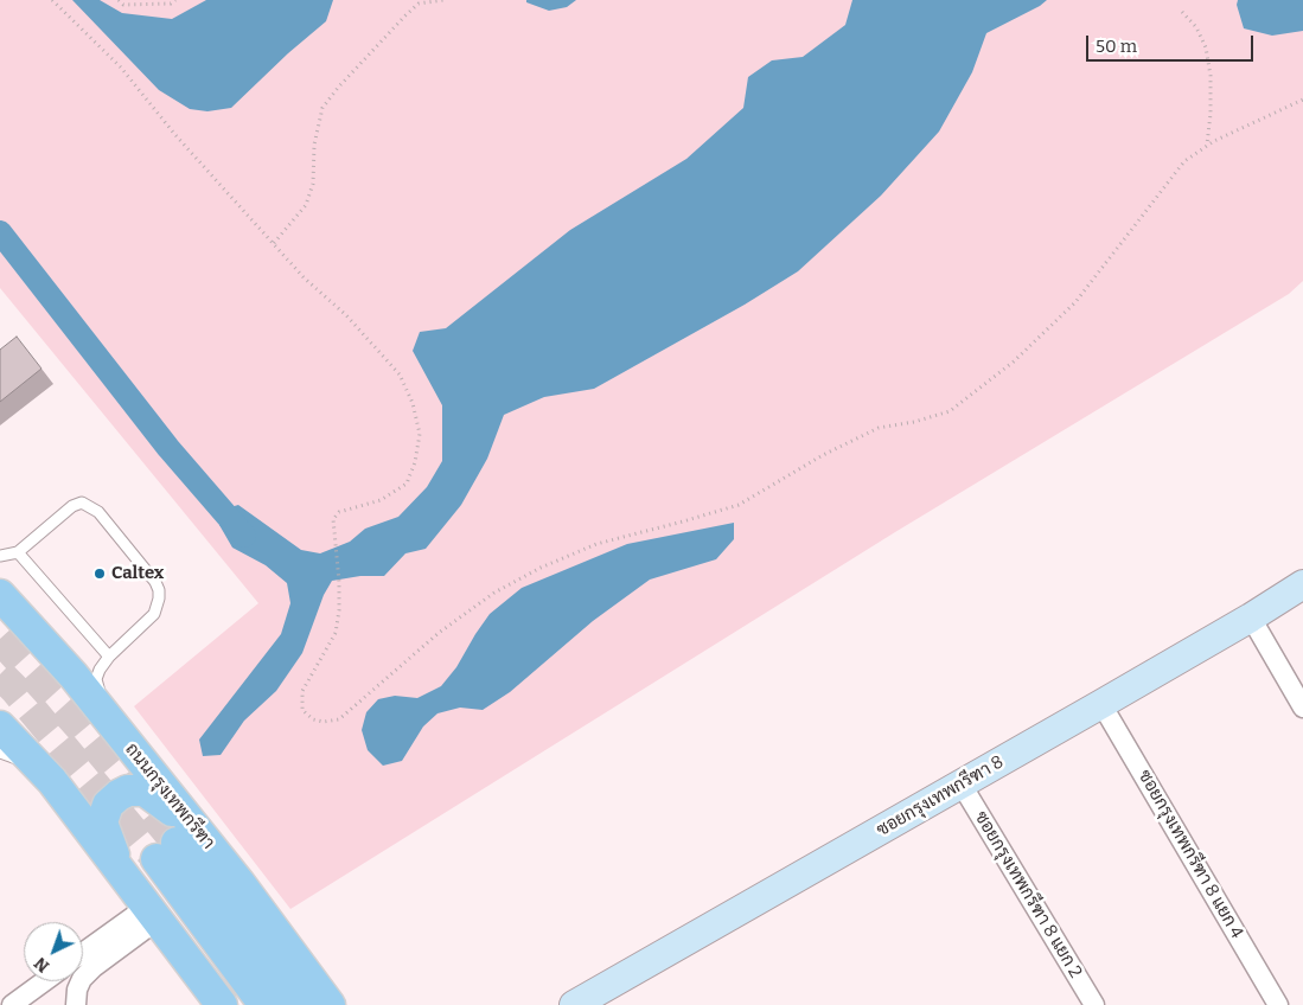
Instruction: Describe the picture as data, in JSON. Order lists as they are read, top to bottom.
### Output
{
  "streets": {
    "main road": ["ถนนกรุงเทพกรีฑา"],
    "street": ["ซอยกรุงเทพกรีฑา 8", "ซอยกรุงเทพกรีฑา 8 แยก 4", "ซอยกรุงเทพกรีฑา 8 แยก 2"]
  },
  "crossings": [
    ["ซอยกรุงเทพกรีฑา 8", "ซอยกรุงเทพกรีฑา 8 แยก 4"],
    ["ซอยกรุงเทพกรีฑา 8", "ซอยกรุงเทพกรีฑา 8 แยก 2"]
  ],
  "places": ["Caltex"],
  "scale_bar": "50 m",
  "north": "bottom left"
}
